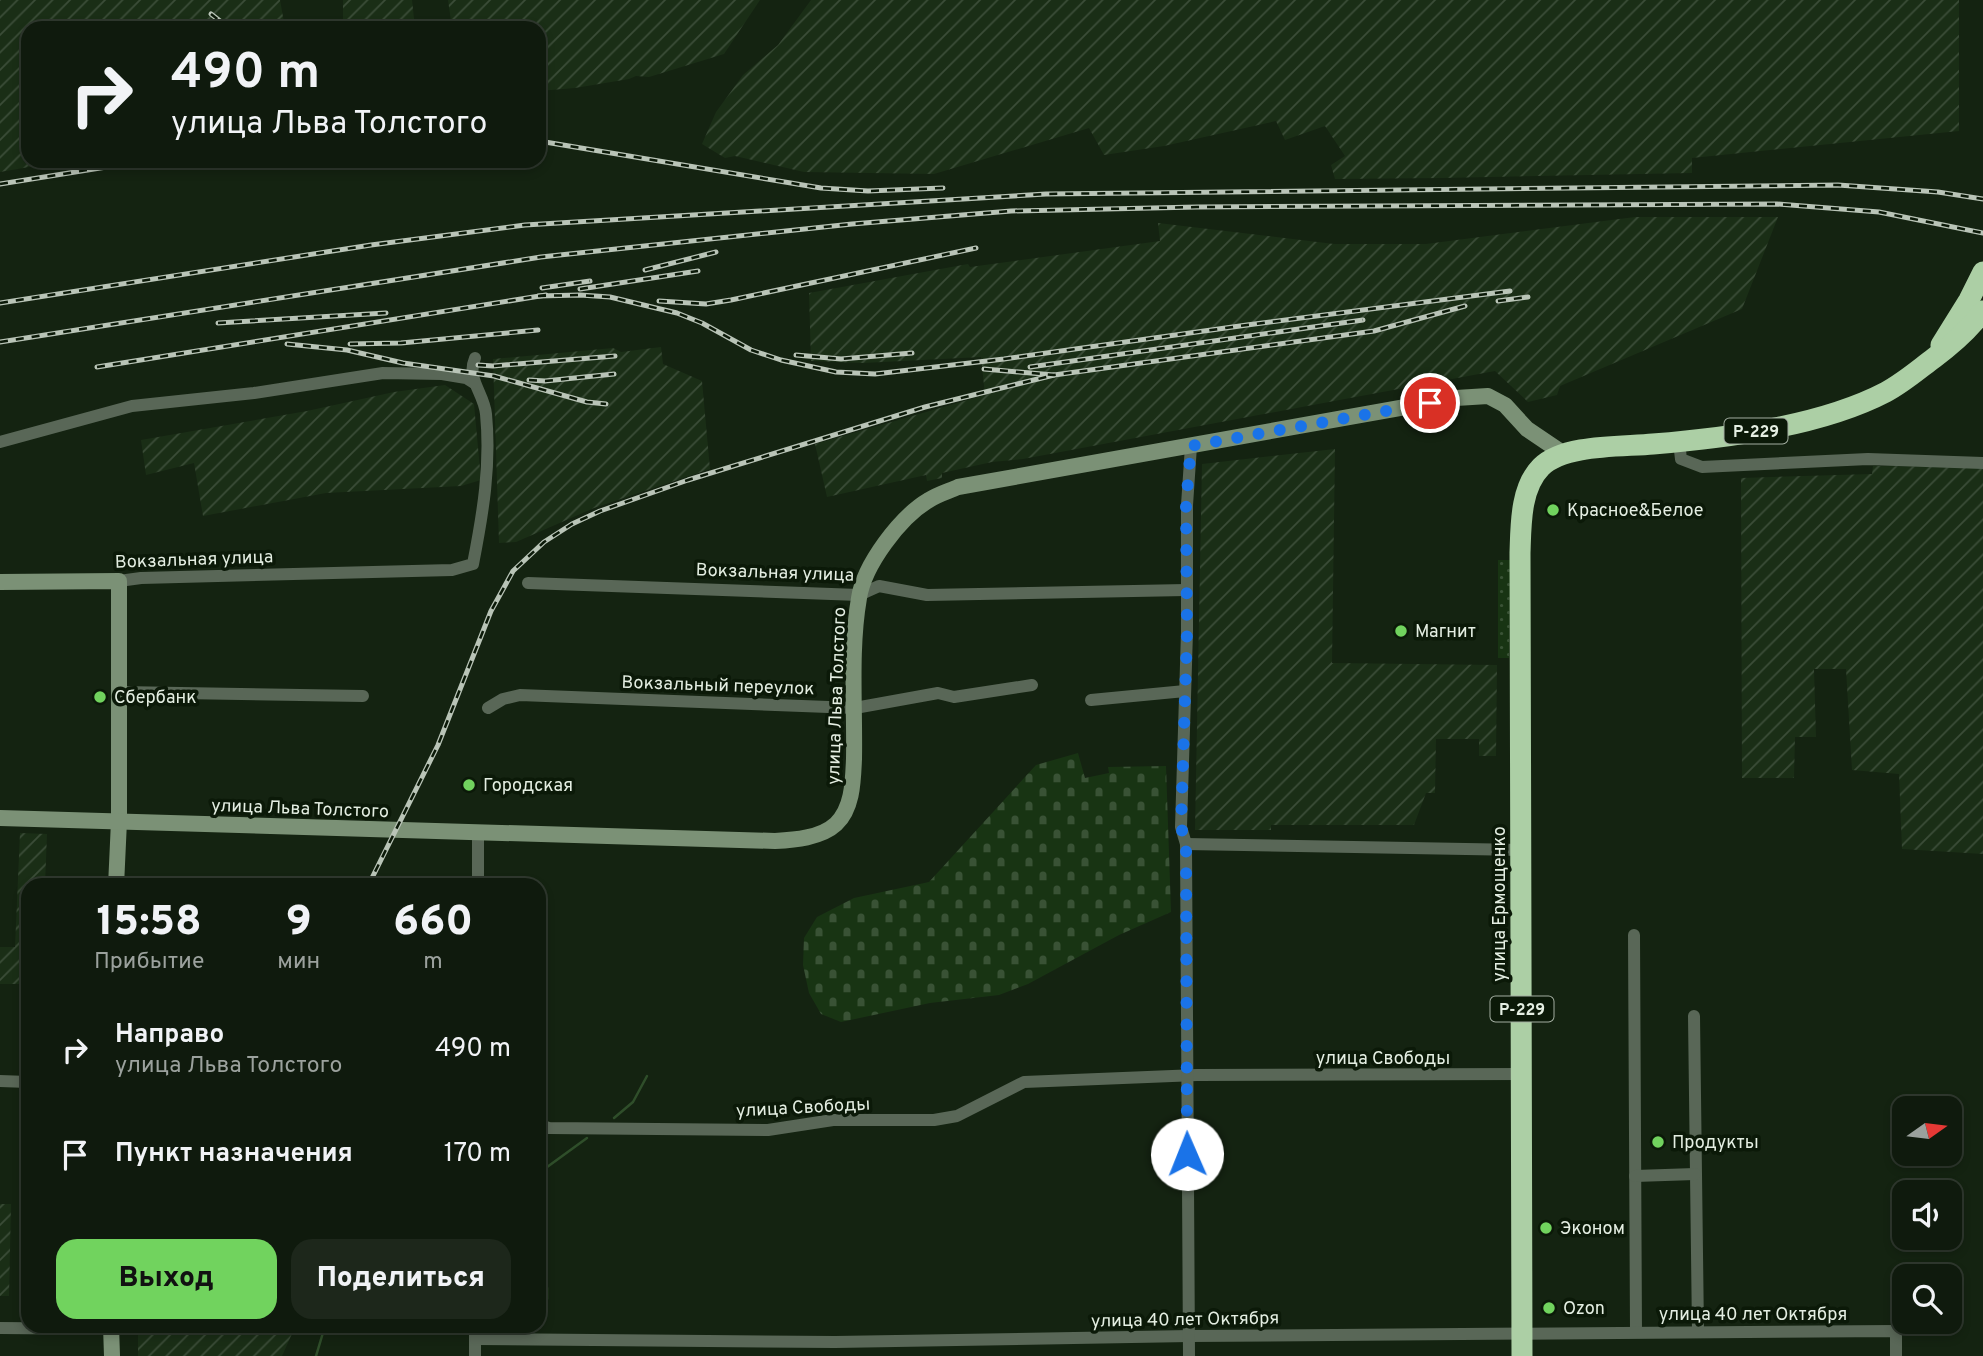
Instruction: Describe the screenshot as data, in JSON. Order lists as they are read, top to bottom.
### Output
{
  "streets": {
    "highway": ["Р-229", "улица Ермощенко"],
    "street": [
      "Вокзальная улица",
      "Вокзальный переулок",
      "улица Льва Толстого",
      "улица Свободы",
      "улица 40 лет Октября"
    ]
  },
  "crossings": [
    ["Р-229", "улица Льва Толстого"],
    ["Р-229", "улица Ермощенко"],
    ["Вокзальная улица", "улица Льва Толстого"],
    ["Вокзальный переулок", "улица Льва Толстого"],
    ["улица Льва Толстого", "улица Ермощенко"],
    ["улица Ермощенко", "улица Свободы"],
    ["улица Ермощенко", "улица 40 лет Октября"]
  ],
  "places": [
    "Красное&Белое",
    "Магнит",
    "Сбербанк",
    "Городская",
    "Продукты",
    "Эконом",
    "Ozon"
  ],
  "north": "right",
  "page": {
    "turn": ["490 m", "улица Льва Толстого"],
    "eta": [
      "15:58",
      "Прибытие",
      "9",
      "мин",
      "660",
      "m"
    ],
    "list": [
      {
        "name": "Направо",
        "note": "улица Льва Толстого",
        "value": "490 m"
      },
      {
        "name": "Пункт назначения",
        "value": "170 m"
      }
    ],
    "buttons": ["Выход", "Поделиться"]
  }
}
